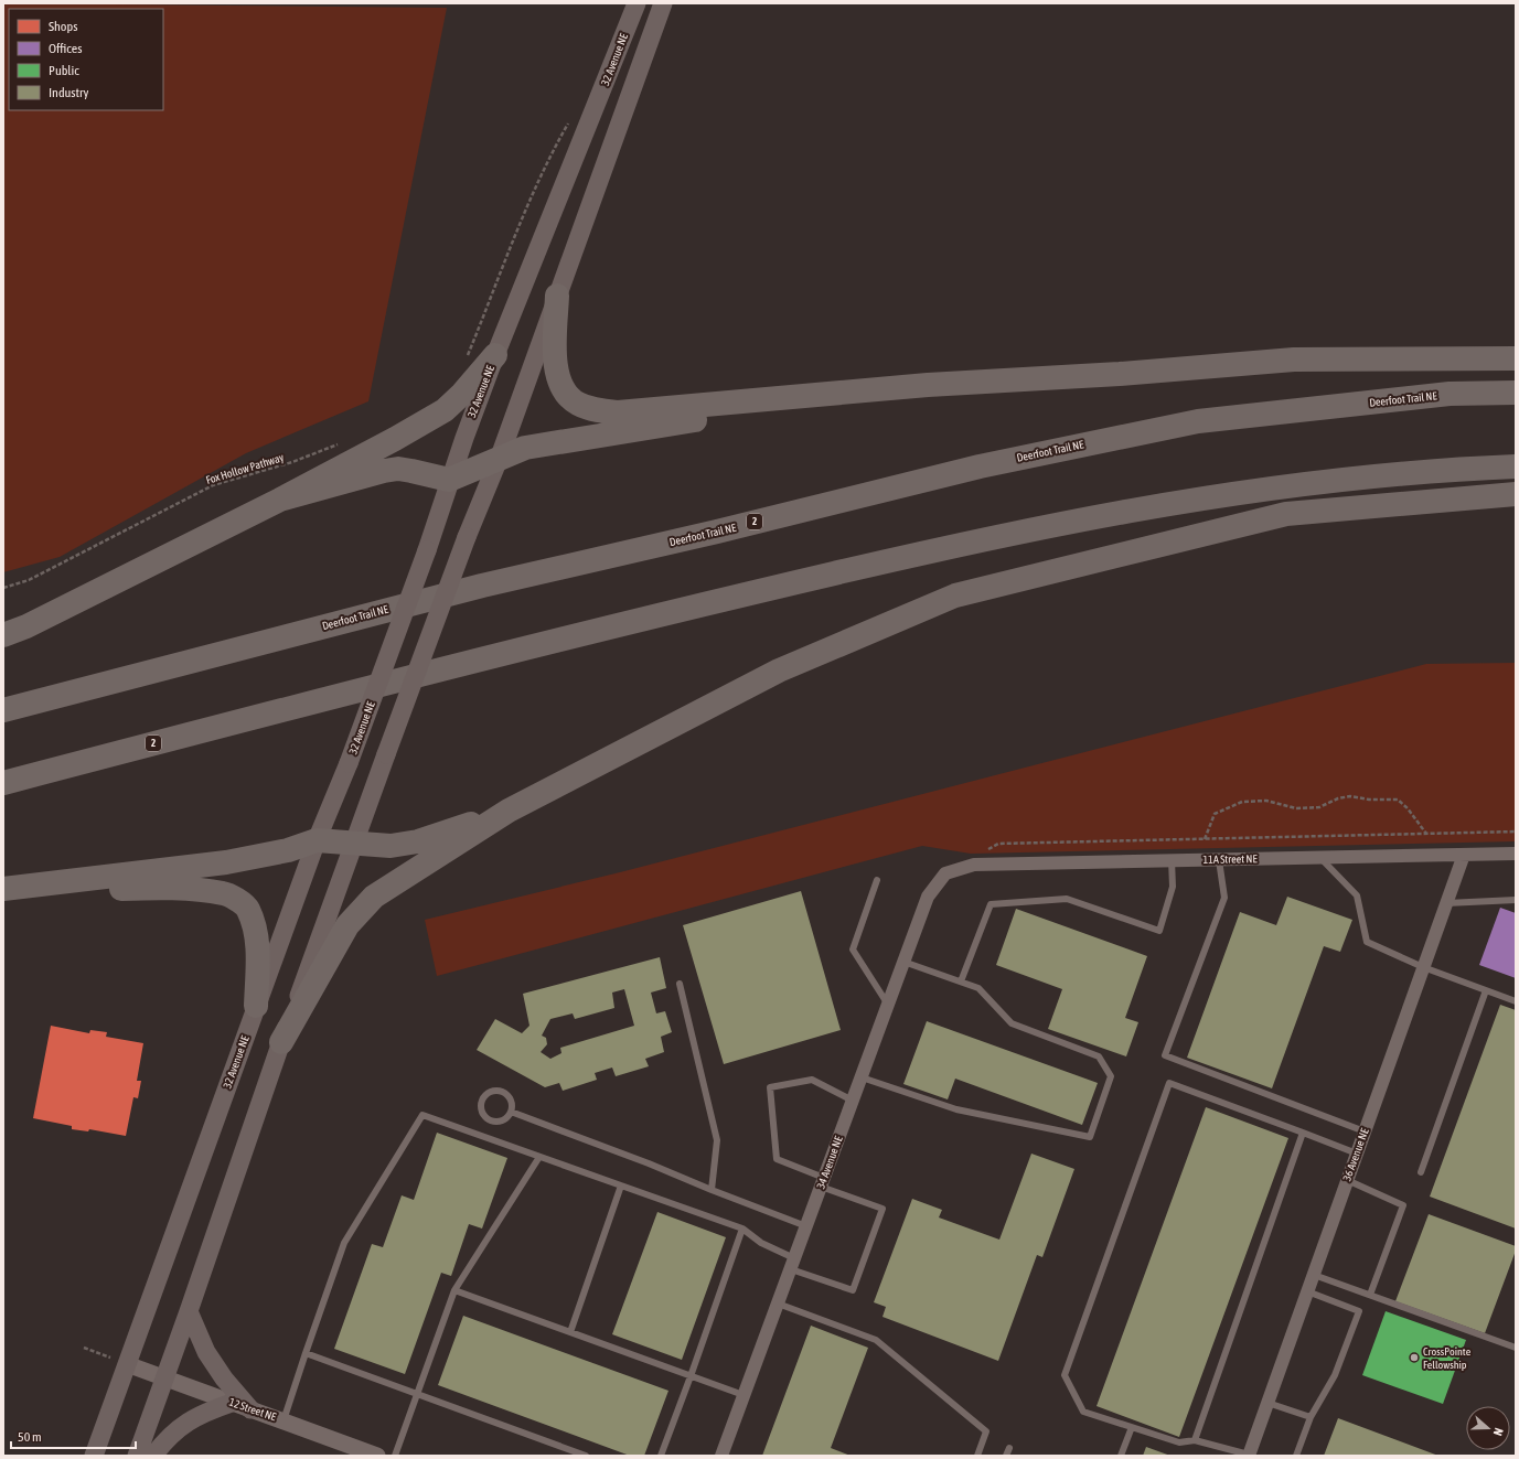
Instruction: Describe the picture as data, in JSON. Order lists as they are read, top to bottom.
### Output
{
  "streets": {
    "highway": ["Deerfoot Trail NE", "2"],
    "main road": ["32 Avenue NE"],
    "street": [
      "11A Street NE",
      "36 Avenue NE",
      "34 Avenue NE",
      "12 Street NE"
    ],
    "path": ["Fox Hollow Pathway"]
  },
  "crossings": [
    ["32 Avenue NE", "12 Street NE"],
    ["11A Street NE", "36 Avenue NE"],
    ["11A Street NE", "34 Avenue NE"]
  ],
  "places": ["CrossPointe Fellowship"],
  "legend": [
    "Shops",
    "Offices",
    "Public",
    "Industry"
  ],
  "scale_bar": "50 m",
  "north": "right"
}
